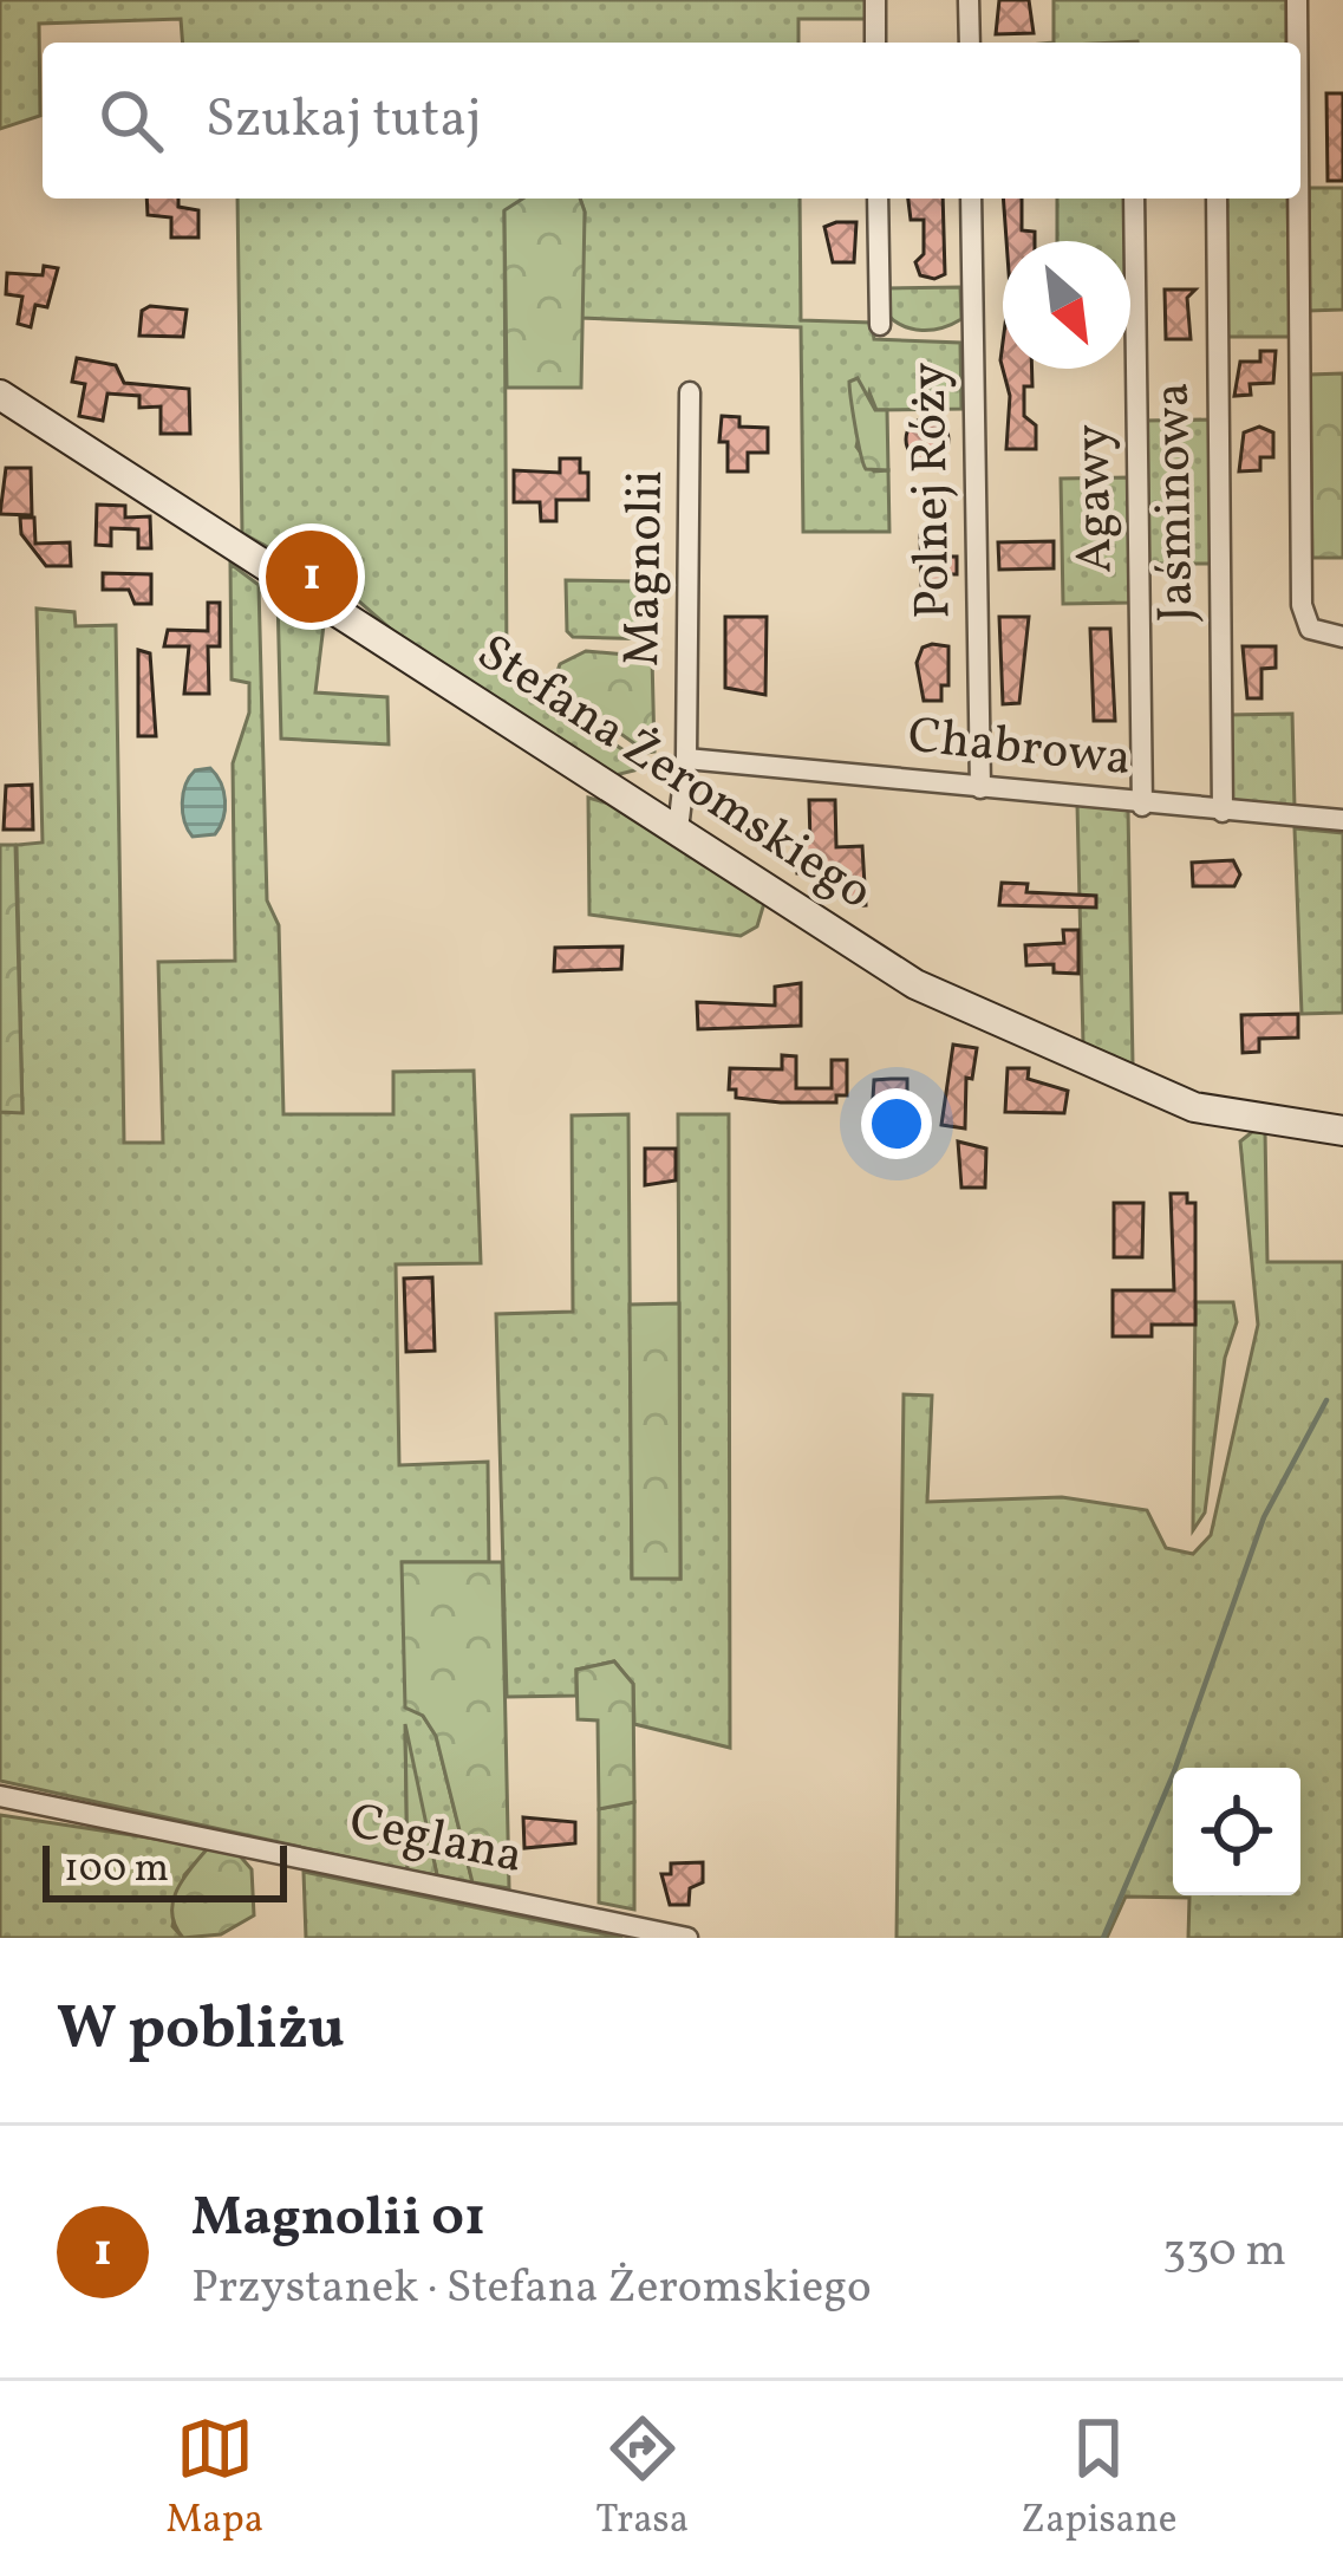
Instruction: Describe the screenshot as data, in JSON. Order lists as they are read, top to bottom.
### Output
{
  "streets": {
    "street": [
      "Polnej Róży",
      "Agawy",
      "Jaśminowa",
      "Magnolii",
      "Chabrowa",
      "Stefana Żeromskiego",
      "Ceglana"
    ]
  },
  "crossings": [
    ["Polnej Róży", "Chabrowa"],
    ["Agawy", "Chabrowa"],
    ["Jaśminowa", "Chabrowa"],
    ["Magnolii", "Chabrowa"],
    ["Magnolii", "Stefana Żeromskiego"]
  ],
  "scale_bar": "100 m",
  "north": "bottom right",
  "page": {
    "search": "Szukaj tutaj",
    "pins": "1",
    "scale": "100 m",
    "heading": "W pobliżu",
    "list": [
      {
        "mark": "1",
        "name": "Magnolii 01",
        "note": "Przystanek · Stefana Żeromskiego",
        "value": "330 m"
      }
    ],
    "nav": ["Mapa", "Trasa", "Zapisane"]
  }
}
